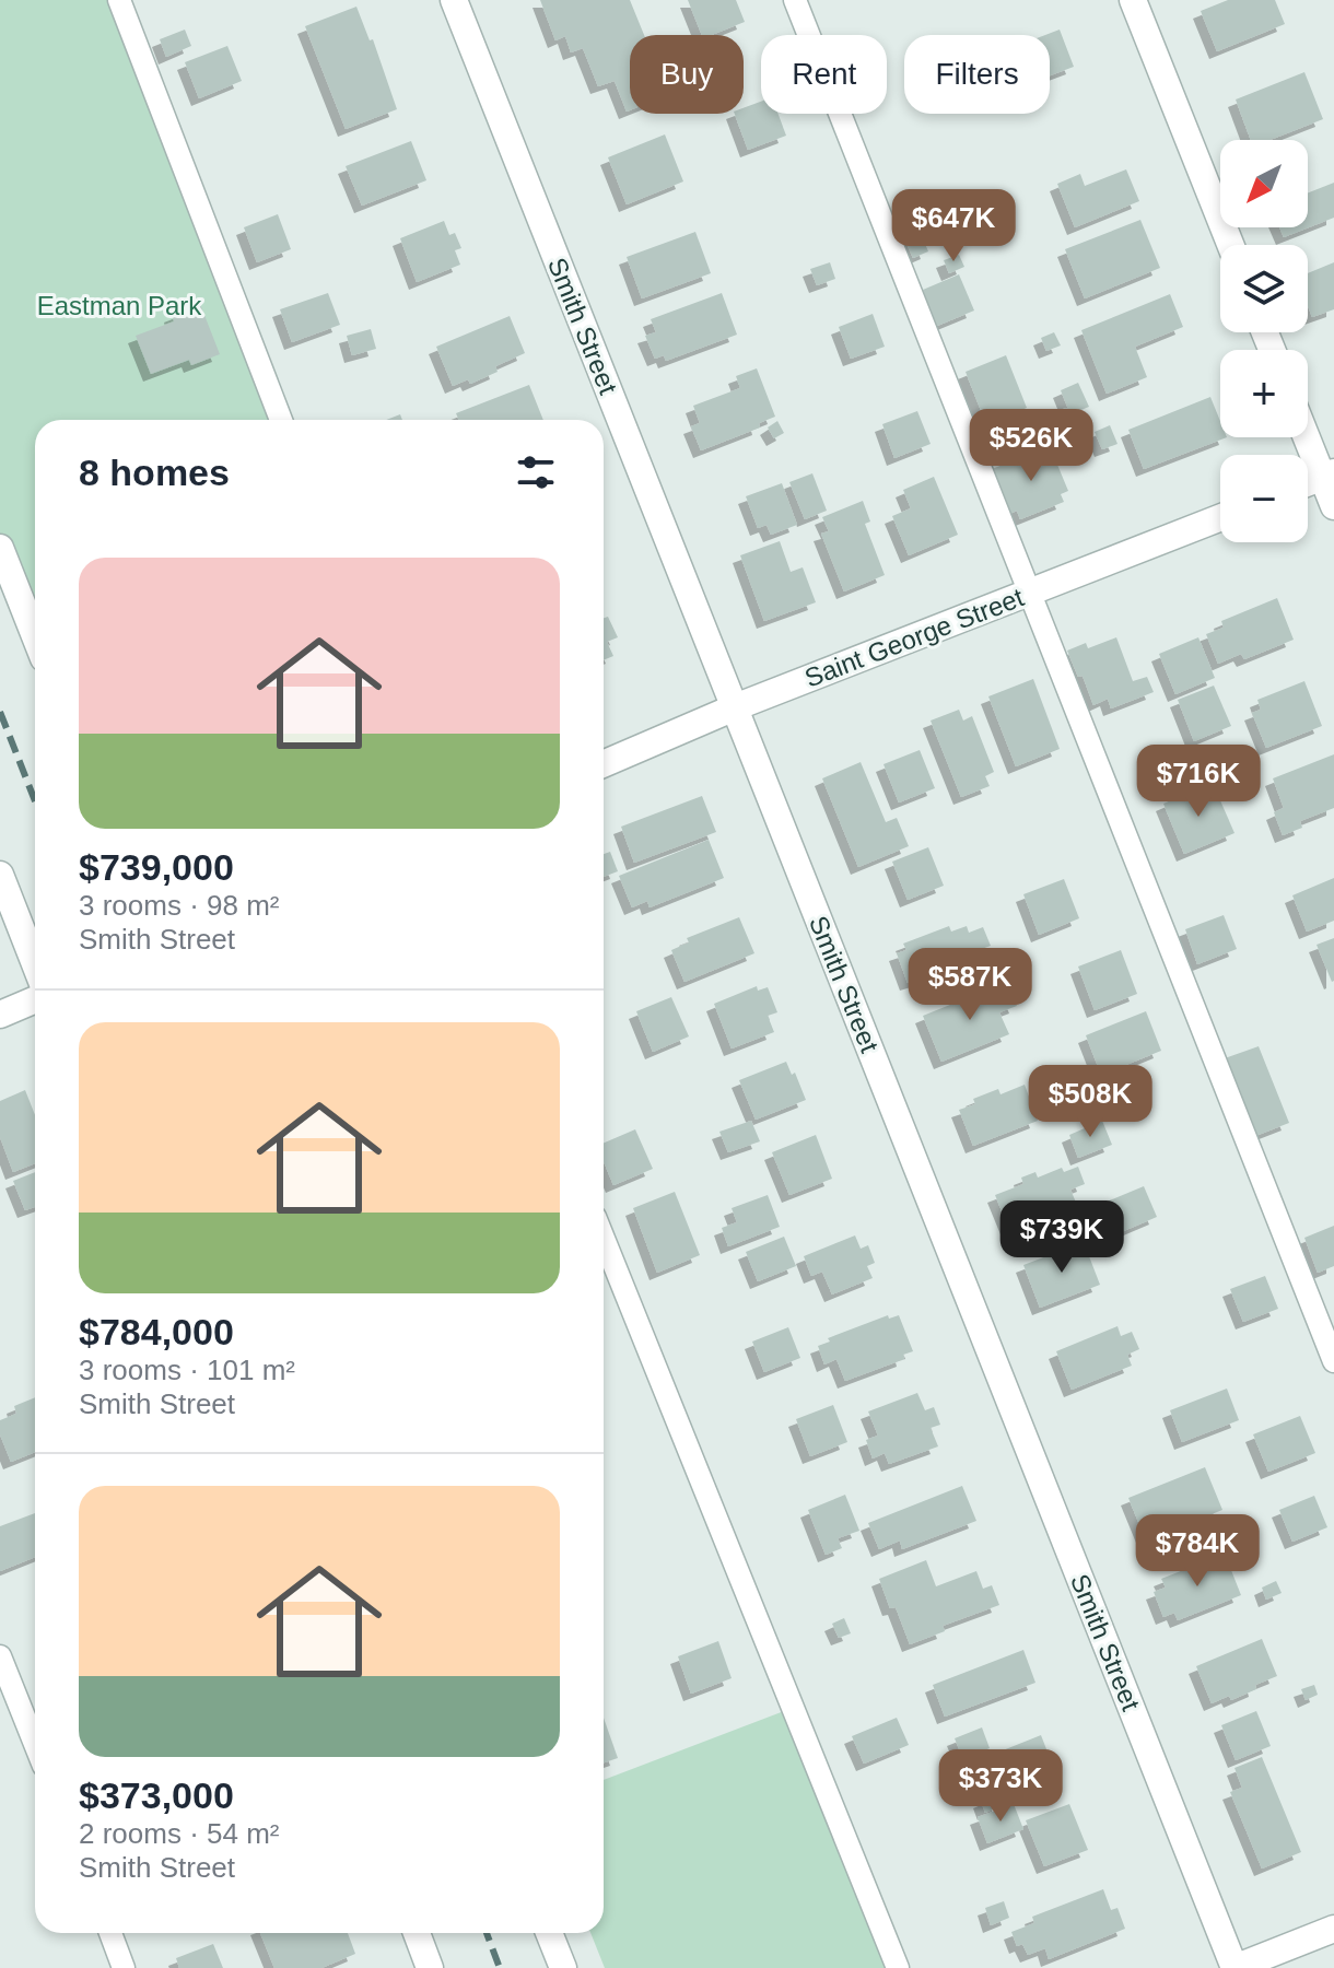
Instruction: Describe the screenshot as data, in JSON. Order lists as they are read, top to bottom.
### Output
{
  "streets": {
    "street": ["Smith Street", "Saint George Street"]
  },
  "crossings": [
    ["Smith Street", "Saint George Street"]
  ],
  "parks": ["Eastman Park"],
  "north": "bottom left",
  "page": {
    "chip": ["Buy", "Rent", "Filters"],
    "map_buttons": ["+", "−"],
    "price": [
      "$647K",
      "$526K",
      "$716K",
      "$587K",
      "$508K",
      "$739K",
      "$784K",
      "$373K"
    ],
    "heading": "8 homes",
    "list": [
      {
        "name": "$739,000",
        "note": "3 rooms · 98 m² · Smith Street"
      },
      {
        "name": "$784,000",
        "note": "3 rooms · 101 m² · Smith Street"
      },
      {
        "name": "$373,000",
        "note": "2 rooms · 54 m² · Smith Street"
      }
    ]
  }
}
